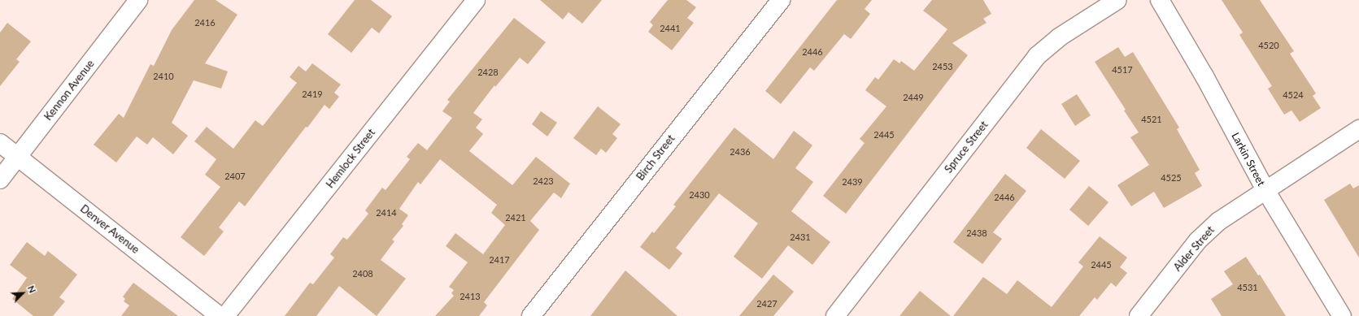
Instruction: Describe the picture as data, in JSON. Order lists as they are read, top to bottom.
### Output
{
  "streets": {
    "street": [
      "Kennon Avenue",
      "Spruce Street",
      "Birch Street",
      "Hemlock Street",
      "Larkin Street",
      "Denver Avenue",
      "Alder Street"
    ]
  },
  "crossings": [
    ["Kennon Avenue", "Denver Avenue"],
    ["Larkin Street", "Alder Street"]
  ],
  "house_numbers": [
    "2416",
    "2441",
    "4520",
    "2446",
    "2453",
    "4517",
    "2428",
    "2410",
    "2419",
    "4524",
    "2449",
    "4521",
    "2445",
    "2436",
    "2407",
    "4525",
    "2423",
    "2439",
    "2430",
    "2446",
    "2414",
    "2421",
    "2438",
    "2431",
    "2417",
    "2445",
    "2408",
    "4531",
    "2413",
    "2427"
  ],
  "north": "top right"
}
